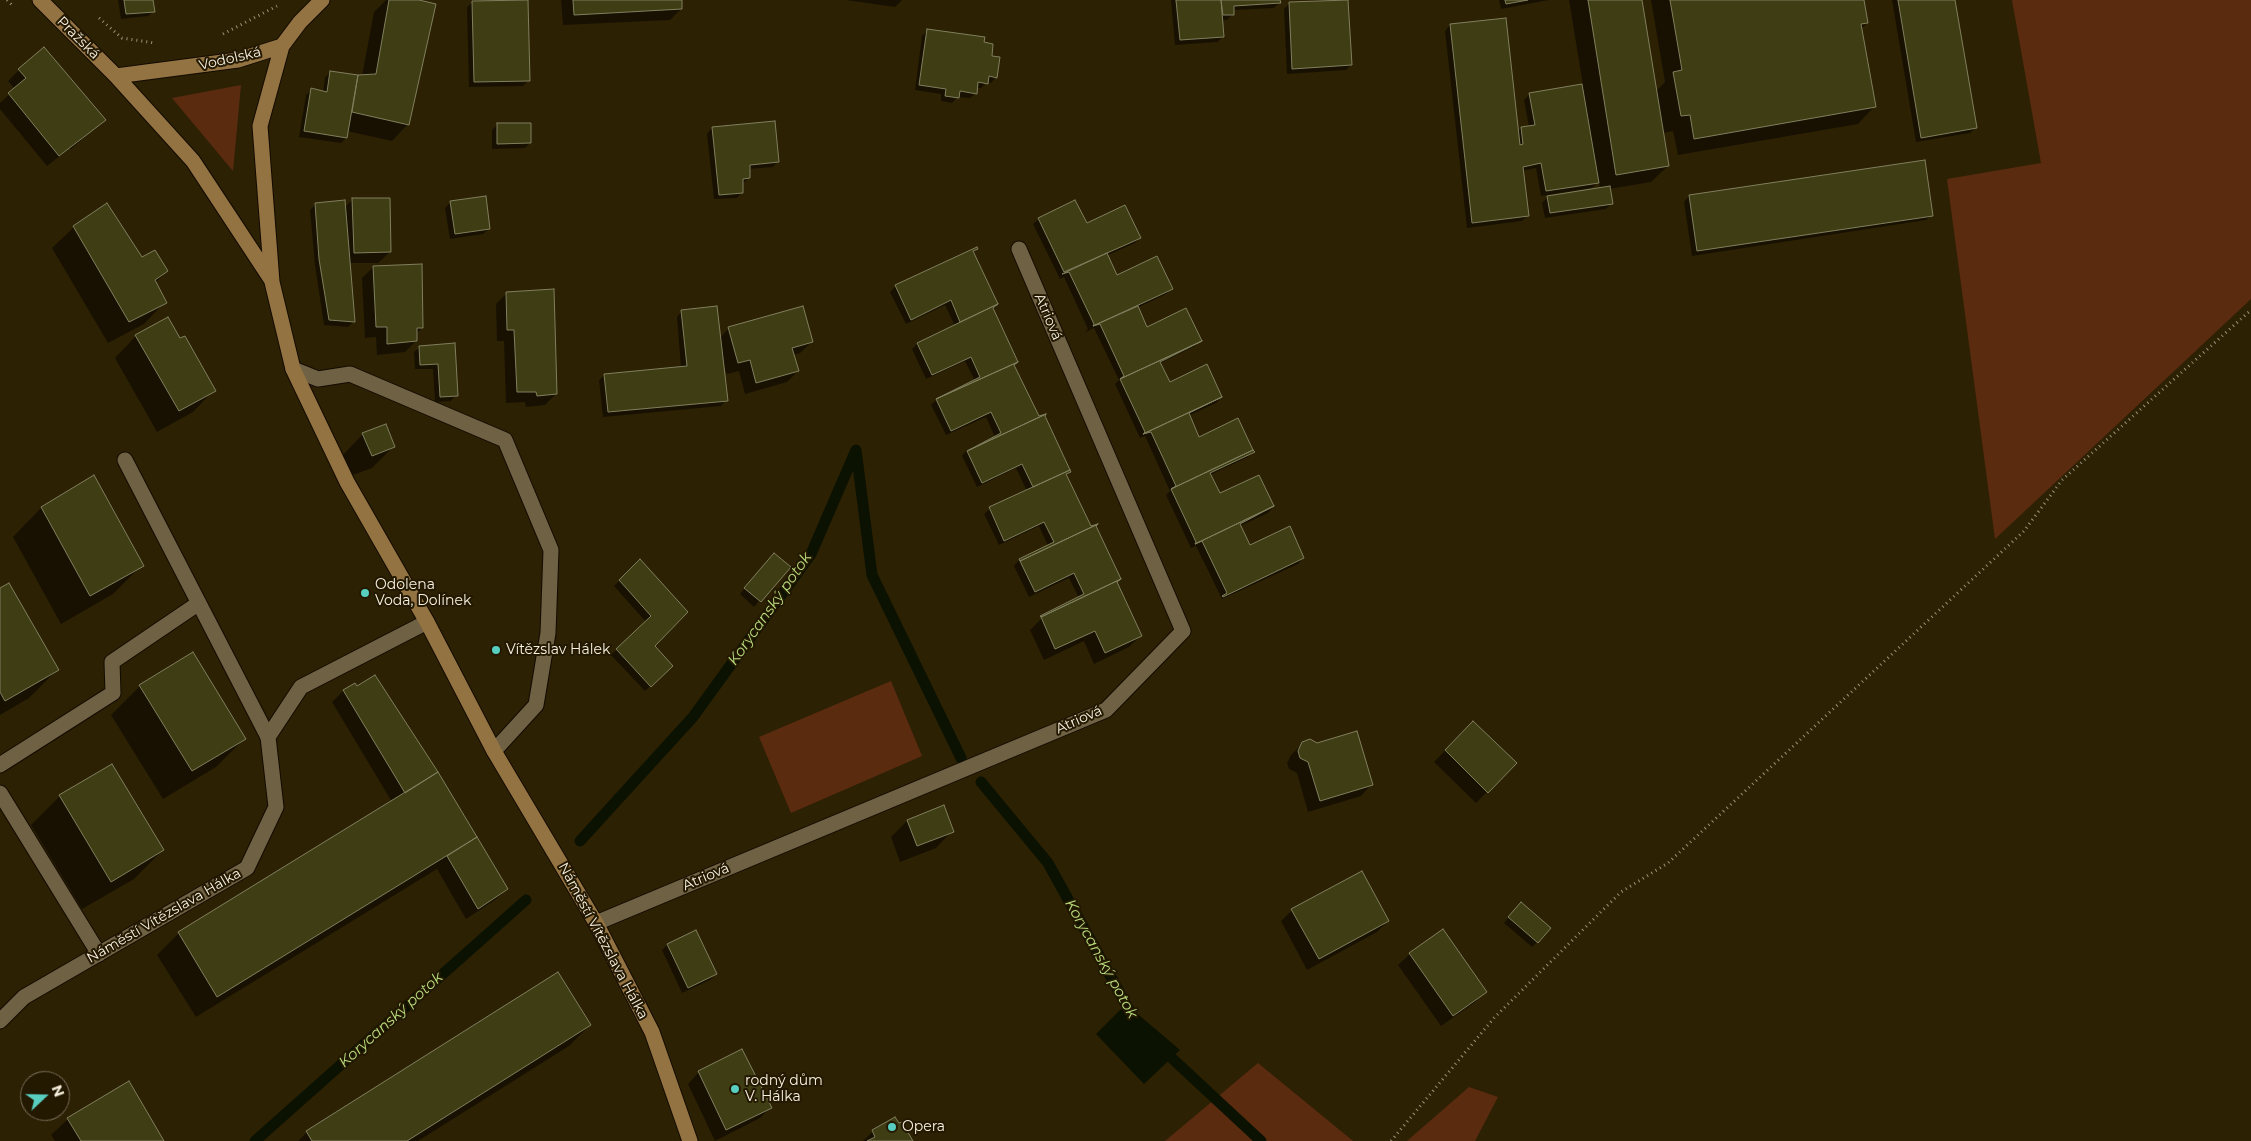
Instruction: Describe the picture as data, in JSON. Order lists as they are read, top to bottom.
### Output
{
  "streets": {
    "street": [
      "Pražská",
      "Vodolská",
      "Atriová",
      "Náměstí Vítězslava Hálka"
    ]
  },
  "crossings": [
    ["Pražská", "Vodolská"],
    ["Pražská", "Náměstí Vítězslava Hálka"],
    ["Vodolská", "Náměstí Vítězslava Hálka"],
    ["Atriová", "Náměstí Vítězslava Hálka"]
  ],
  "water": ["Korycanský potok"],
  "places": [
    "Odolena Voda, Dolínek",
    "Vítězslav Hálek",
    "rodný dům V. Hálka",
    "Opera"
  ],
  "north": "right"
}
